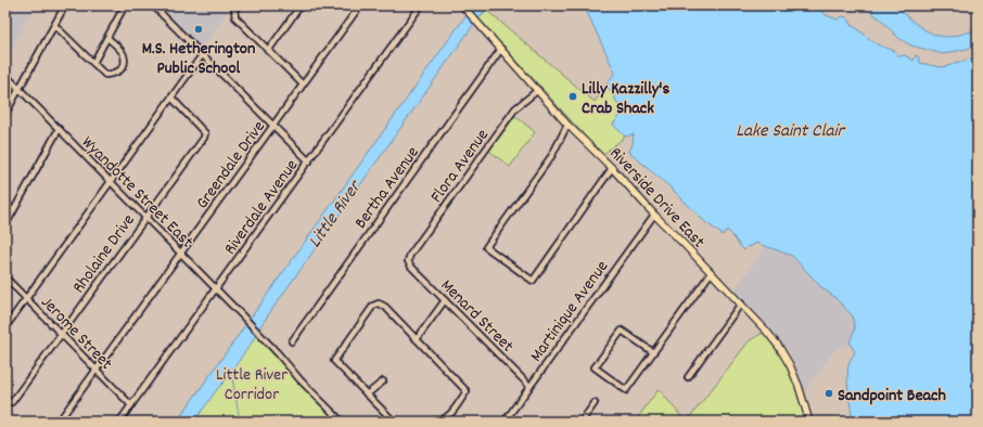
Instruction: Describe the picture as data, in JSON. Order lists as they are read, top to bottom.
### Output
{
  "streets": {
    "main road": ["Riverside Drive East"],
    "street": [
      "Greendale Drive",
      "Flora Avenue",
      "Bertha Avenue",
      "Wyandotte Street East",
      "Riverdale Avenue",
      "Rholaine Drive",
      "Martinique Avenue",
      "Menard Street",
      "Jerome Street"
    ]
  },
  "crossings": [
    ["Greendale Drive", "Wyandotte Street East"],
    ["Greendale Drive", "Jerome Street"],
    ["Flora Avenue", "Riverside Drive East"],
    ["Flora Avenue", "Menard Street"],
    ["Bertha Avenue", "Riverside Drive East"],
    ["Wyandotte Street East", "Riverdale Avenue"],
    ["Wyandotte Street East", "Rholaine Drive"],
    ["Riverside Drive East", "Martinique Avenue"],
    ["Riverdale Avenue", "Jerome Street"],
    ["Rholaine Drive", "Jerome Street"],
    ["Martinique Avenue", "Menard Street"]
  ],
  "water": ["Lake Saint Clair", "Little River"],
  "parks": ["Little River Corridor"],
  "places": ["M.S. Hetherington Public School", "Lilly Kazzilly's Crab Shack", "Sandpoint Beach"]
}
